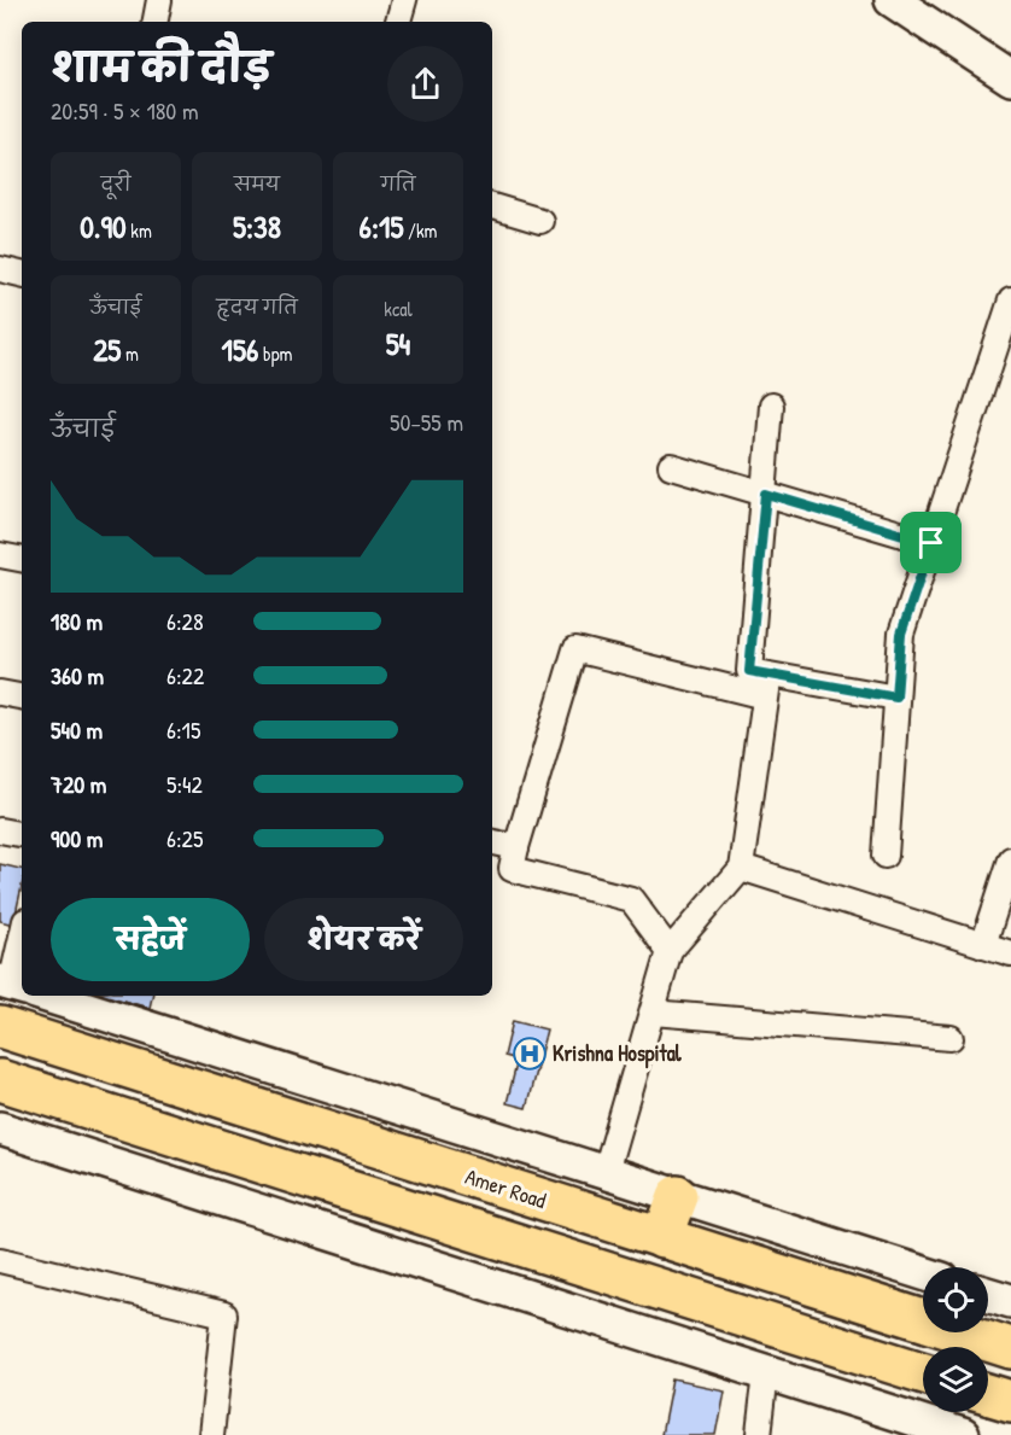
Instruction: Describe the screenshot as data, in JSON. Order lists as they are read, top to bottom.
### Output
{
  "streets": {
    "highway": ["Amer Road"]
  },
  "places": {
    "hospital": ["Krishna Hospital"]
  },
  "page": {
    "heading": ["शाम की दौड़", "20:59 · 5 × 180 m"],
    "stats": [
      ["दूरी", "0.90 km"],
      ["समय", "5:38"],
      ["गति", "6:15 /km"],
      ["ऊँचाई", "25 m"],
      ["हृदय गति", "156 bpm"],
      ["kcal", "54"]
    ],
    "chart": ["ऊँचाई", "50–55 m"],
    "list": [
      {
        "name": "180 m",
        "note": "6:28"
      },
      {
        "name": "360 m",
        "note": "6:22"
      },
      {
        "name": "540 m",
        "note": "6:15"
      },
      {
        "name": "720 m",
        "note": "5:42"
      },
      {
        "name": "900 m",
        "note": "6:25"
      }
    ],
    "buttons": ["सहेजें", "शेयर करें"]
  }
}
